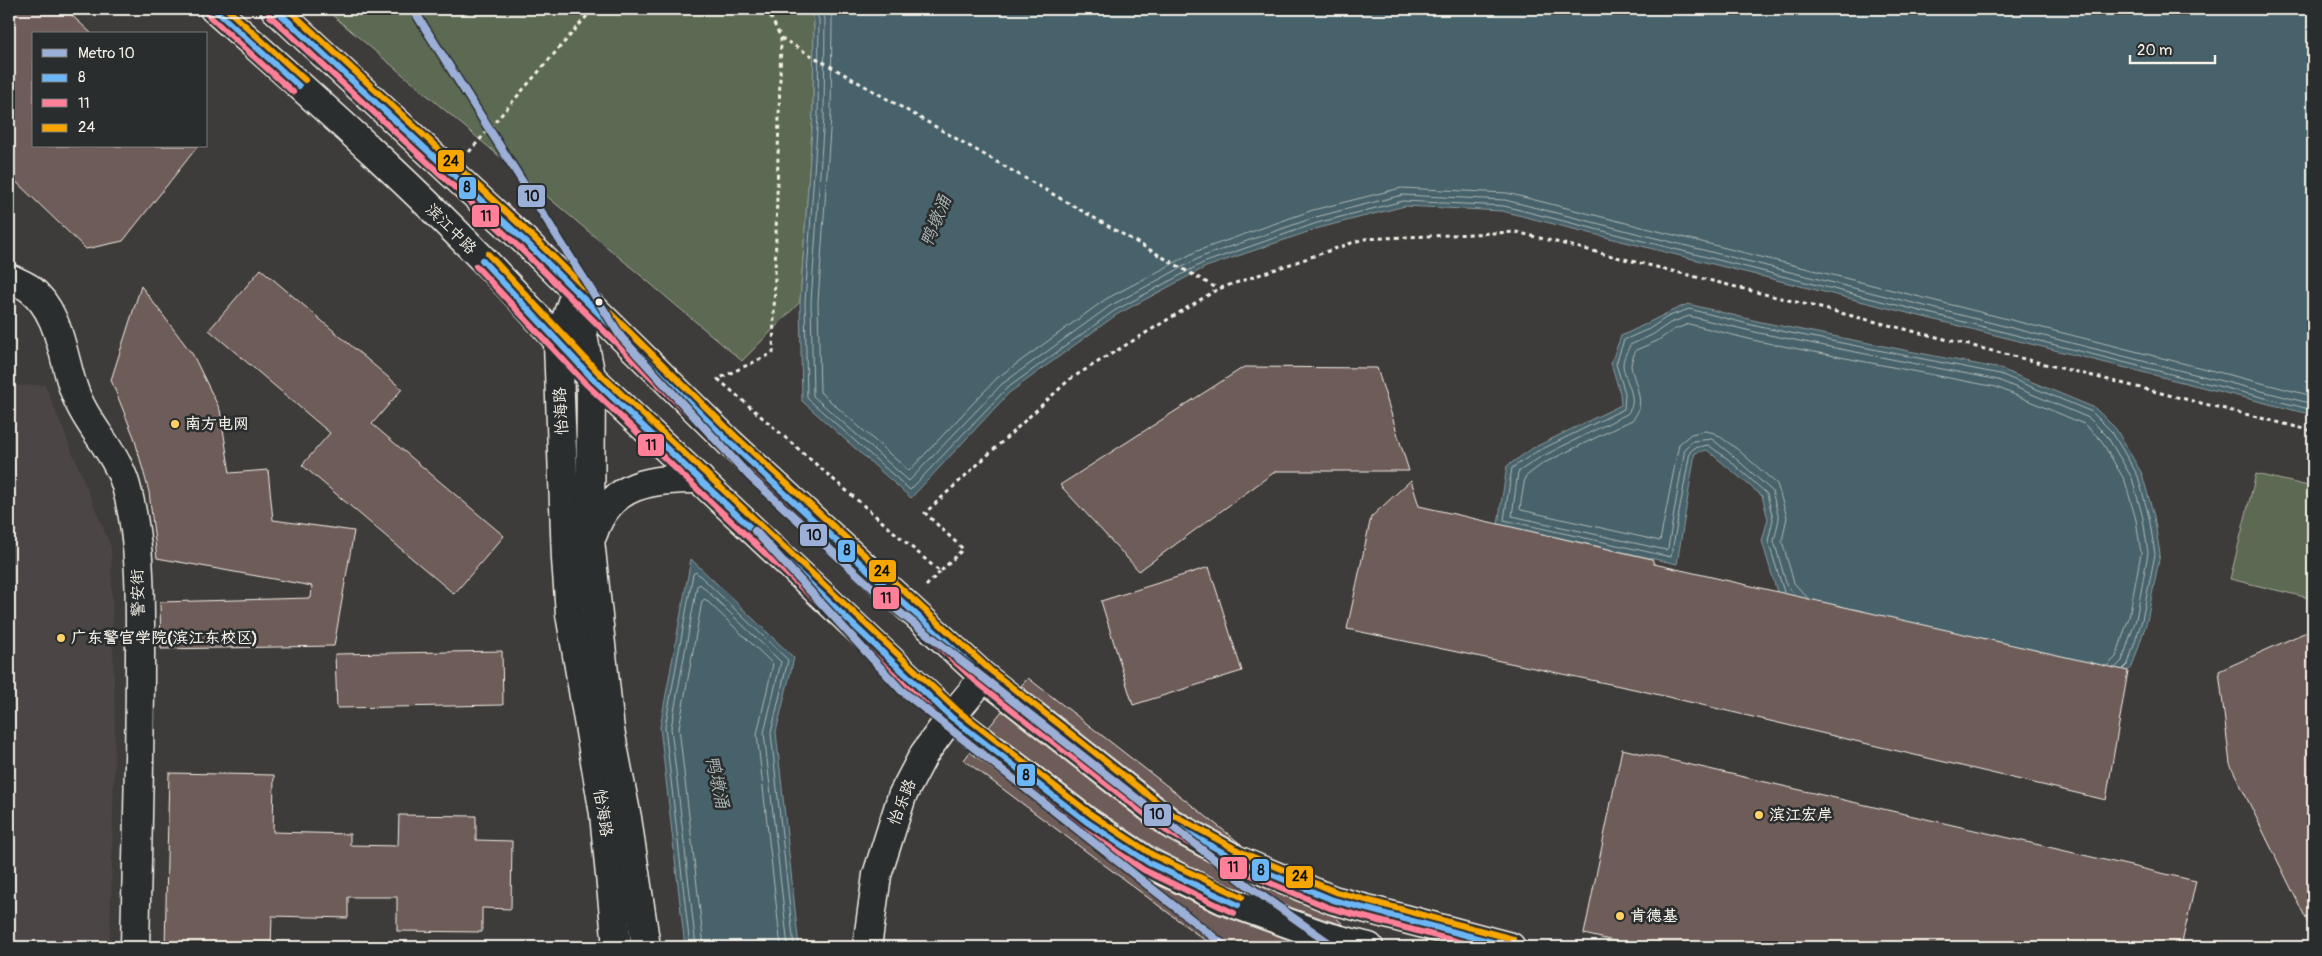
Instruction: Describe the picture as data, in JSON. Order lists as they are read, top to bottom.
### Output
{
  "streets": {
    "main road": [
      "滨江中路",
      "怡海路",
      "警安街",
      "怡乐路"
    ]
  },
  "crossings": [
    ["滨江中路", "怡海路"],
    ["滨江中路", "怡乐路"]
  ],
  "water": ["鸭墩涌"],
  "places": [
    "南方电网",
    "广东警官学院(滨江东校区)",
    "滨江宏岸",
    "肯德基"
  ],
  "lines": [
    "metro line 10",
    "transit line 8",
    "transit line 24",
    "transit line 11"
  ],
  "legend": [
    "Metro 10",
    "8",
    "11",
    "24"
  ],
  "scale_bar": "20 m"
}
